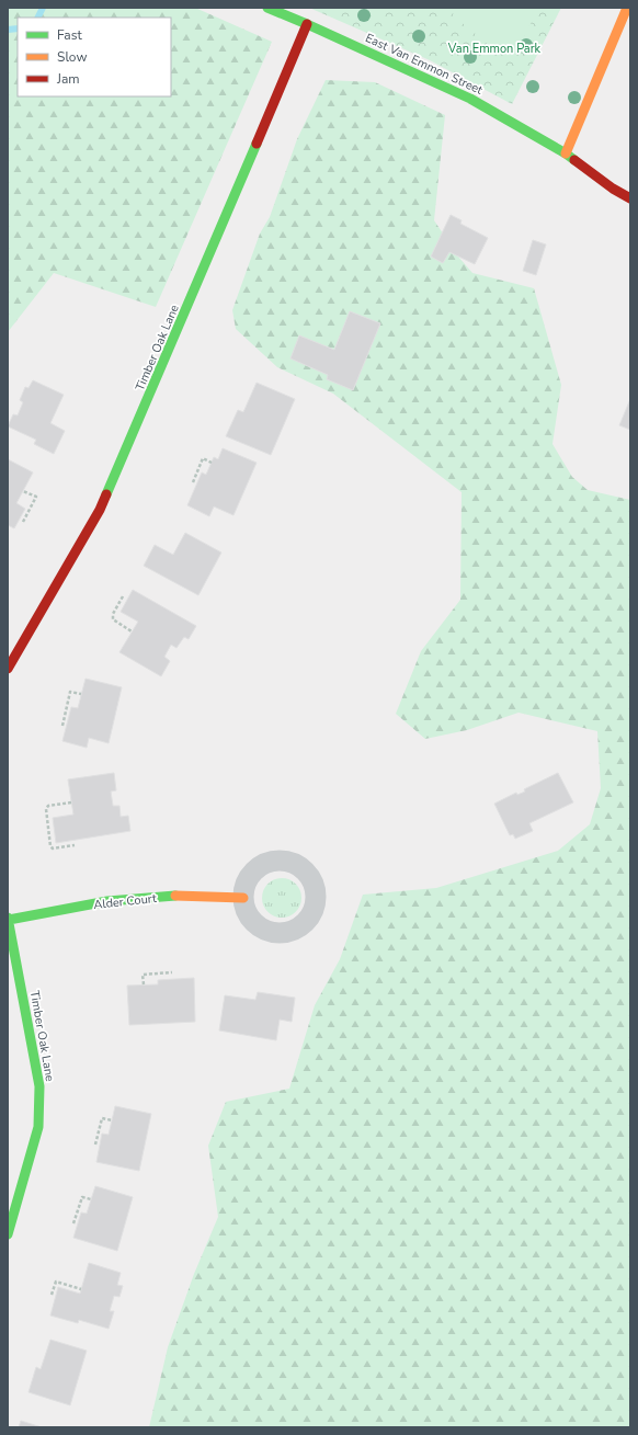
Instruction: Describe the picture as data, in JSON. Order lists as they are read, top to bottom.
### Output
{
  "streets": {
    "street": ["East Van Emmon Street", "Timber Oak Lane", "Alder Court"]
  },
  "crossings": [
    ["East Van Emmon Street", "Timber Oak Lane"],
    ["Timber Oak Lane", "Alder Court"]
  ],
  "parks": ["Van Emmon Park"],
  "legend": ["Fast", "Slow", "Jam"]
}
